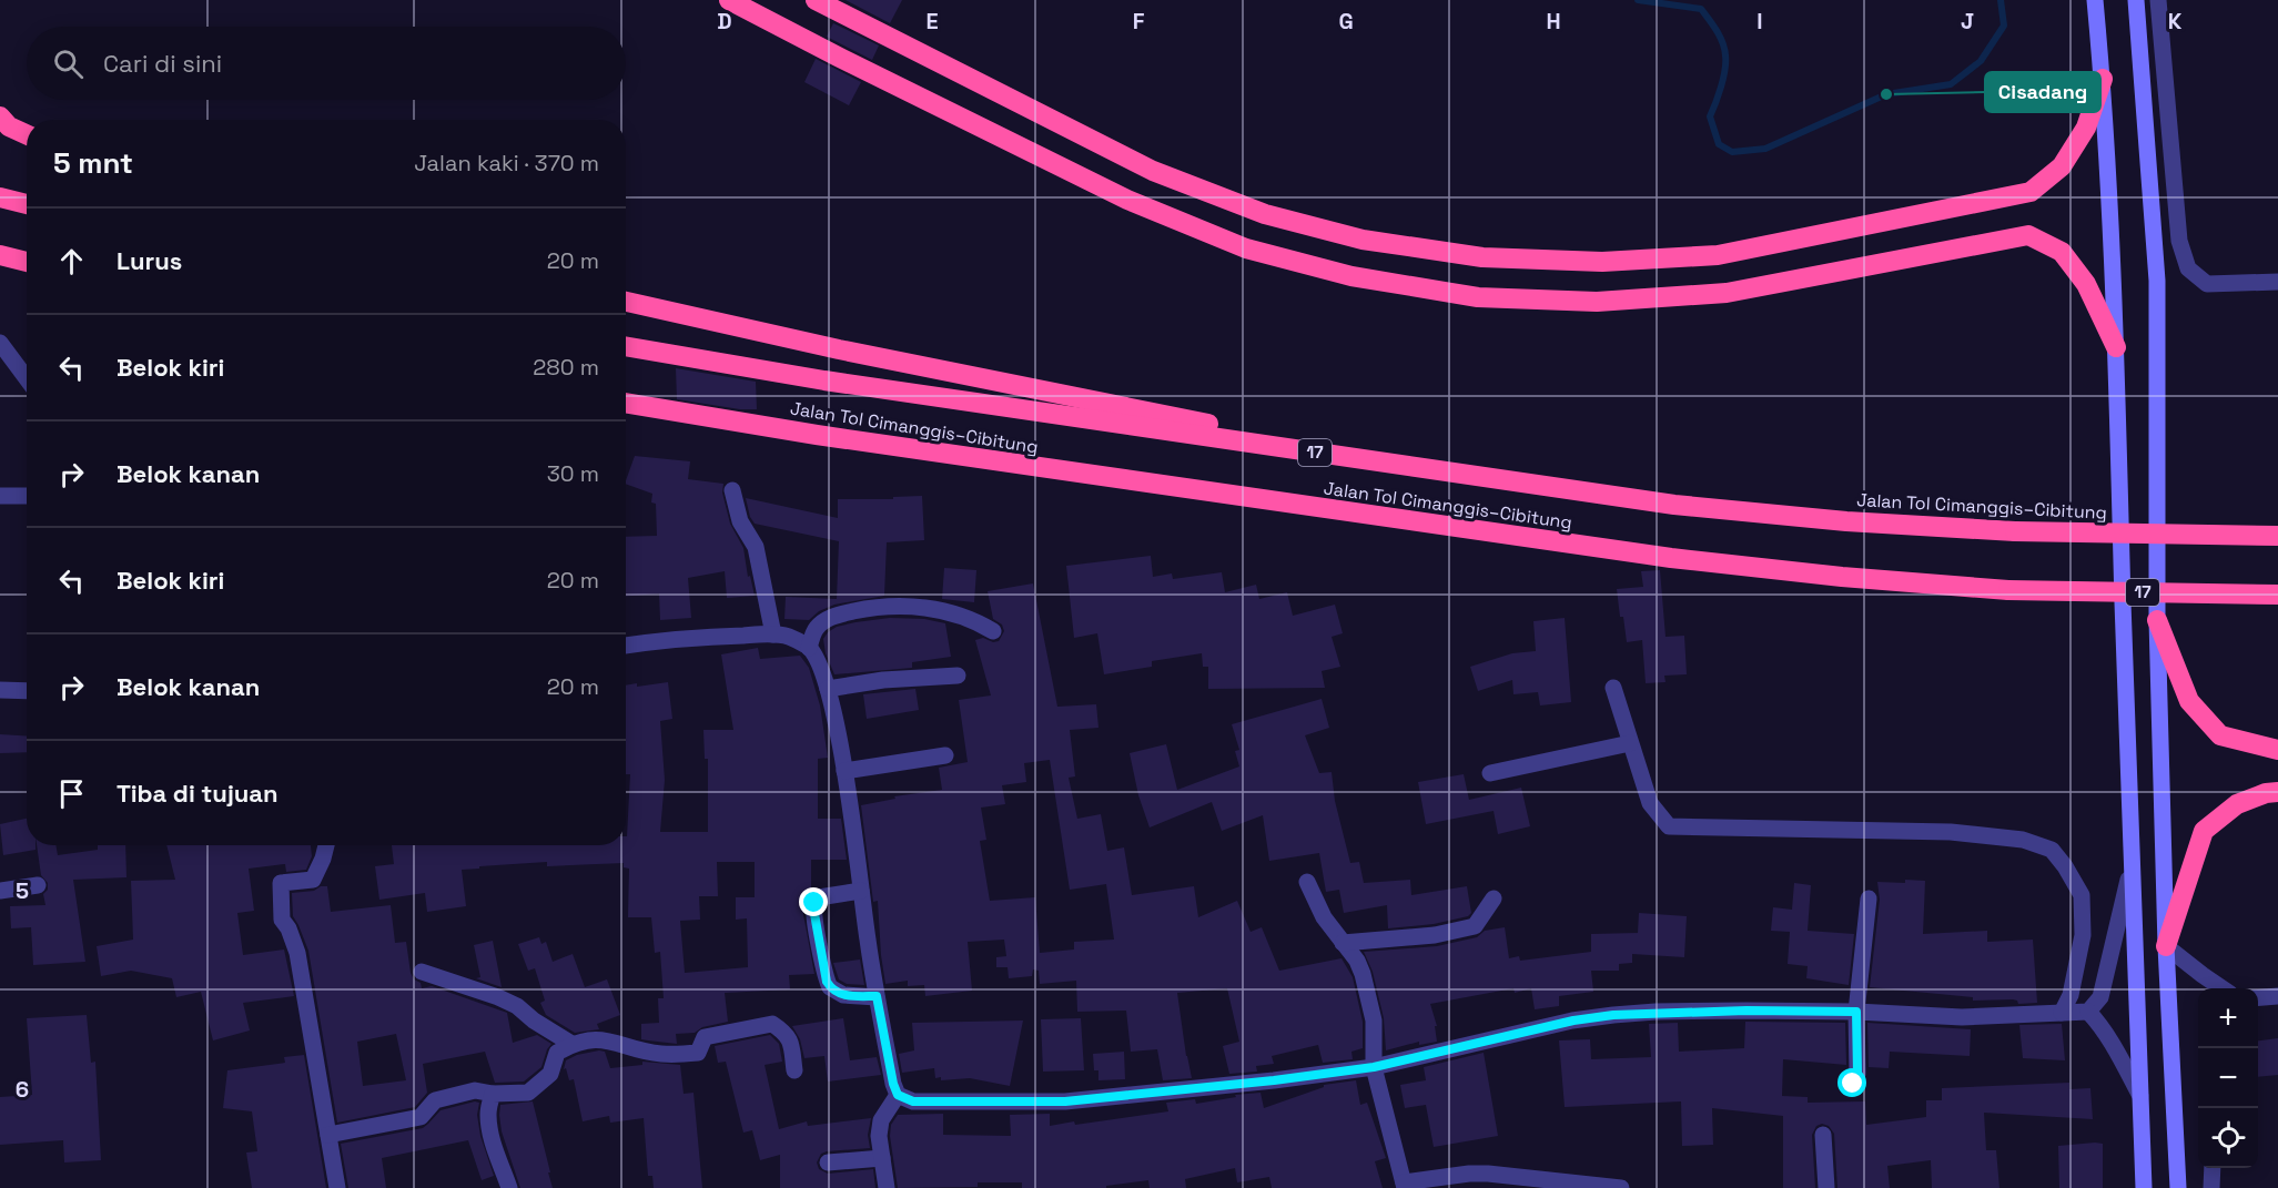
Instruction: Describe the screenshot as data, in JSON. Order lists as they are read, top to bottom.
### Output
{
  "streets": {
    "highway": ["Jalan Tol Cimanggis–Cibitung", "17"]
  },
  "places": ["Cisadang"],
  "page": {
    "search": "Cari di sini",
    "heading": ["5 mnt", "Jalan kaki · 370 m"],
    "list": [
      ["Lurus", "20 m"],
      ["Belok kiri", "280 m"],
      ["Belok kanan", "30 m"],
      ["Belok kiri", "20 m"],
      ["Belok kanan", "20 m"],
      "Tiba di tujuan"
    ],
    "map_buttons": ["+", "−"]
  },
  "grid": {
    "columns": [
      "D",
      "E",
      "F",
      "G",
      "H",
      "I",
      "J",
      "K"
    ],
    "rows": ["5", "6"]
  }
}
